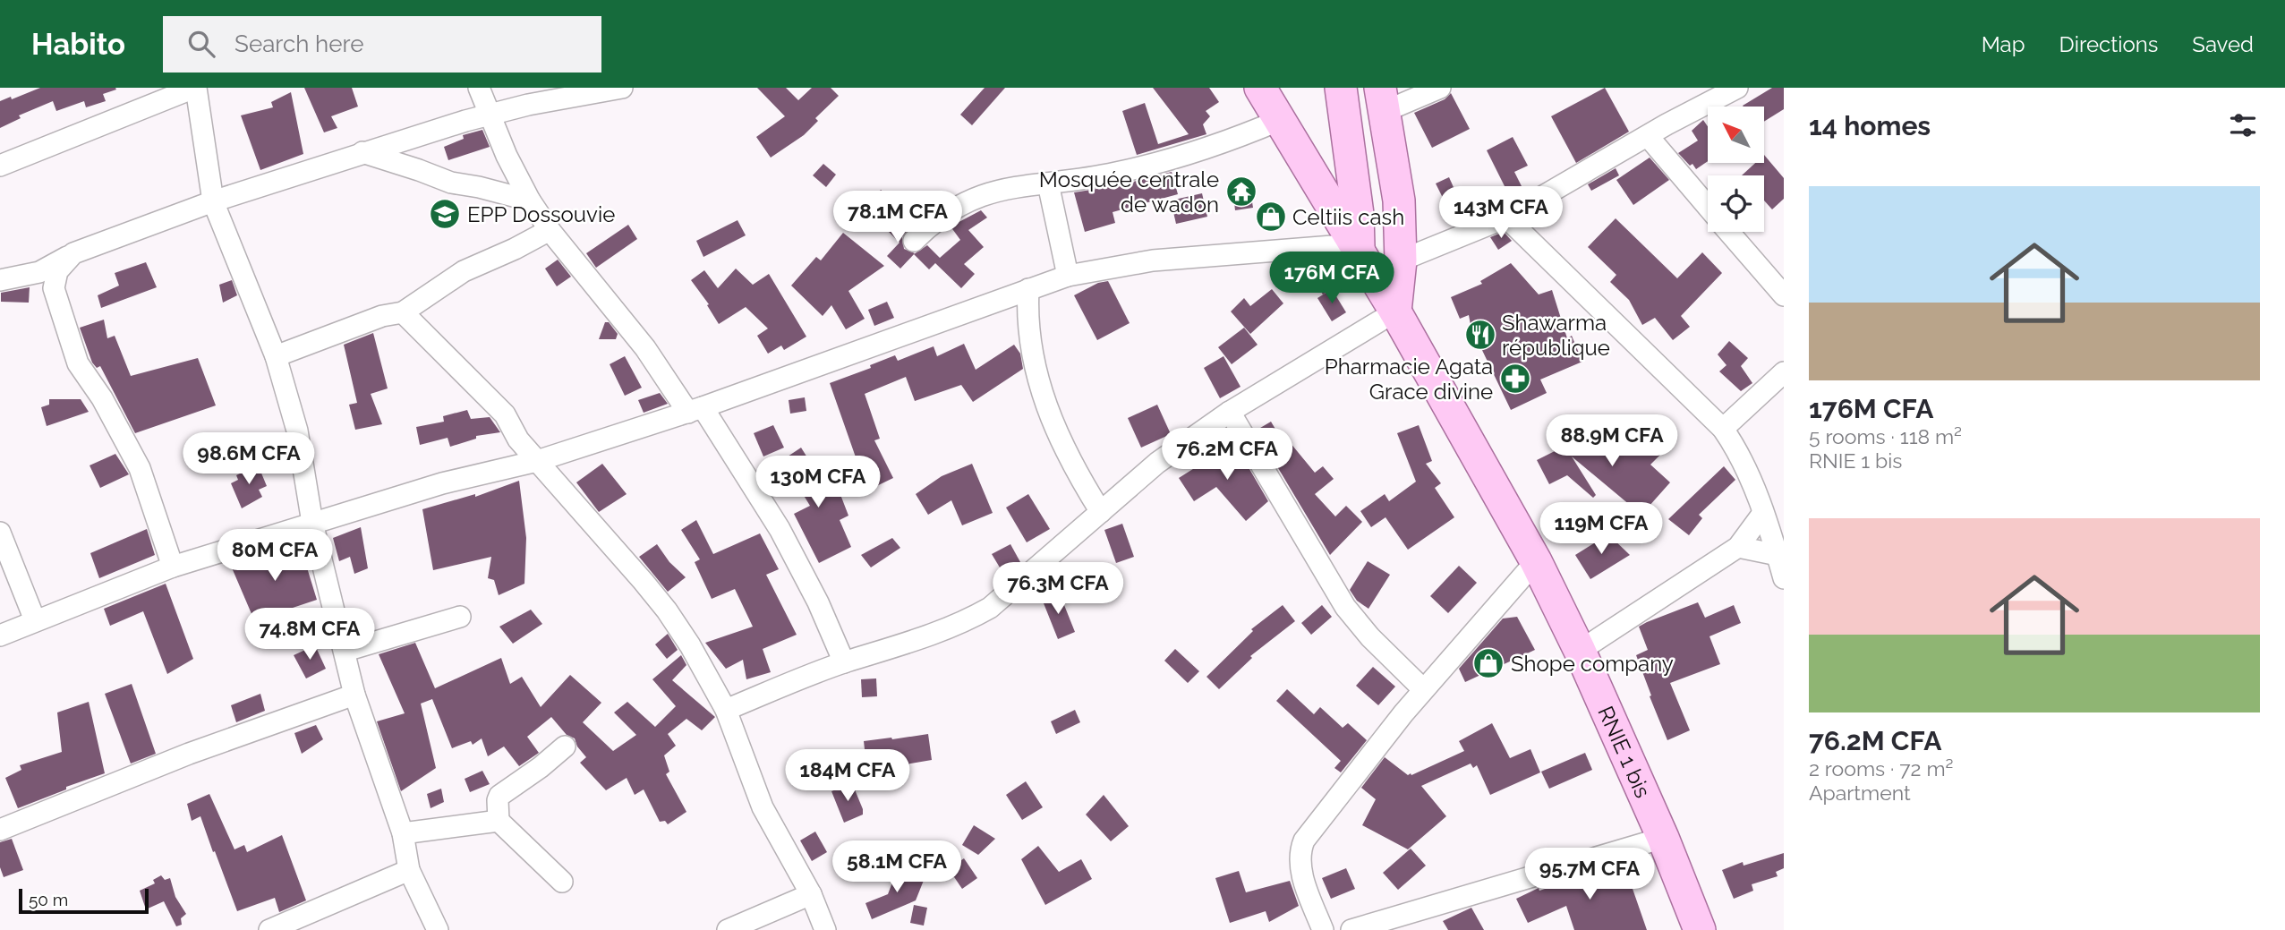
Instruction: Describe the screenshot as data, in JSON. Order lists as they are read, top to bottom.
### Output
{
  "streets": {
    "main road": ["RNIE 1 bis"]
  },
  "places": {
    "temple": ["Mosquée centrale de wadon"],
    "school or university": ["EPP Dossouvie"],
    "shop": ["Celtiis cash", "Shope company"],
    "restaurant": ["Shawarma république"],
    "pharmacy": ["Pharmacie Agata Grace divine"]
  },
  "scale_bar": "50 m",
  "north": "top left",
  "page": {
    "header": "Habito",
    "search": "Search here",
    "nav": ["Map", "Directions", "Saved"],
    "heading": "14 homes",
    "list": [
      {
        "name": "176M CFA",
        "note": "5 rooms · 118 m² · RNIE 1 bis"
      },
      {
        "name": "76.2M CFA",
        "note": "2 rooms · 72 m² · Apartment"
      }
    ],
    "price": [
      "143M CFA",
      "78.1M CFA",
      "176M CFA",
      "88.9M CFA",
      "76.2M CFA",
      "98.6M CFA",
      "130M CFA",
      "119M CFA",
      "80M CFA",
      "76.3M CFA",
      "74.8M CFA",
      "184M CFA",
      "58.1M CFA",
      "95.7M CFA"
    ],
    "scale": "50 m"
  }
}
